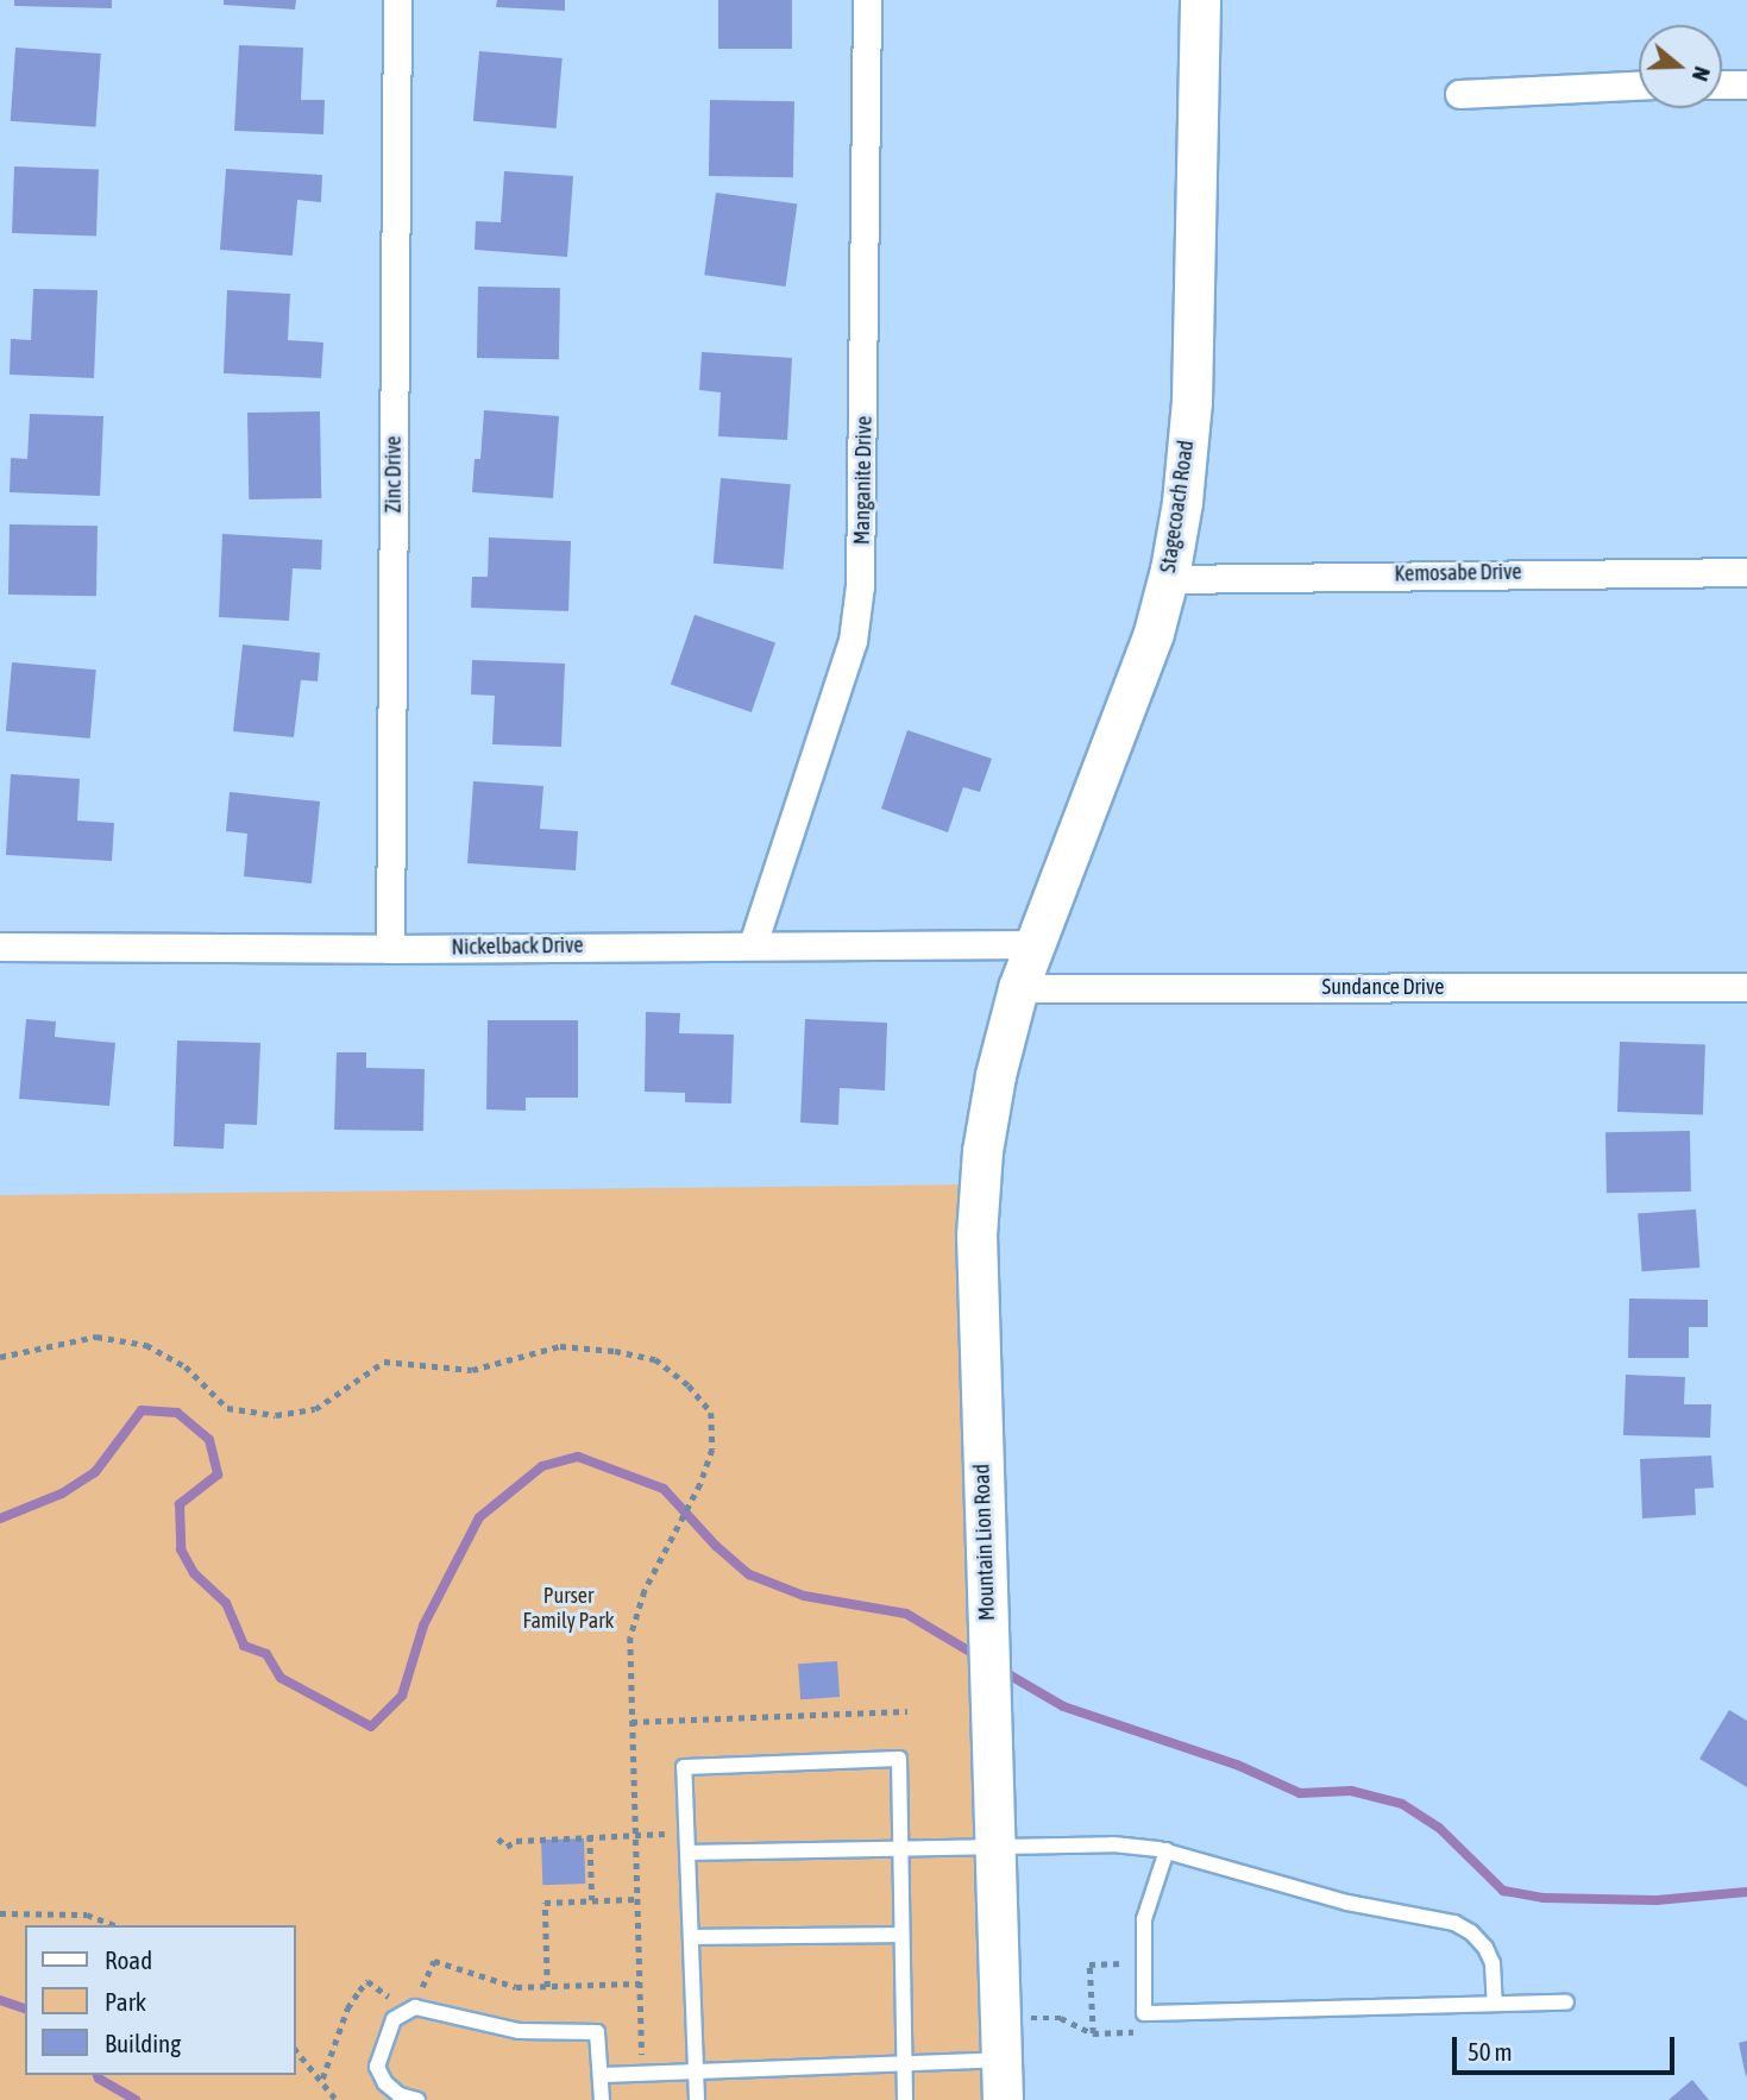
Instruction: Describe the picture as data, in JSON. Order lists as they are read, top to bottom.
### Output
{
  "streets": {
    "street": [
      "Zinc Drive",
      "Manganite Drive",
      "Stagecoach Road",
      "Kemosabe Drive",
      "Nickelback Drive",
      "Sundance Drive",
      "Mountain Lion Road"
    ]
  },
  "crossings": [
    ["Zinc Drive", "Nickelback Drive"],
    ["Manganite Drive", "Nickelback Drive"],
    ["Stagecoach Road", "Kemosabe Drive"],
    ["Stagecoach Road", "Nickelback Drive"],
    ["Stagecoach Road", "Sundance Drive"],
    ["Stagecoach Road", "Mountain Lion Road"],
    ["Sundance Drive", "Mountain Lion Road"]
  ],
  "parks": ["Purser Family Park"],
  "legend": ["Road", "Park", "Building"],
  "scale_bar": "50 m",
  "north": "right"
}
